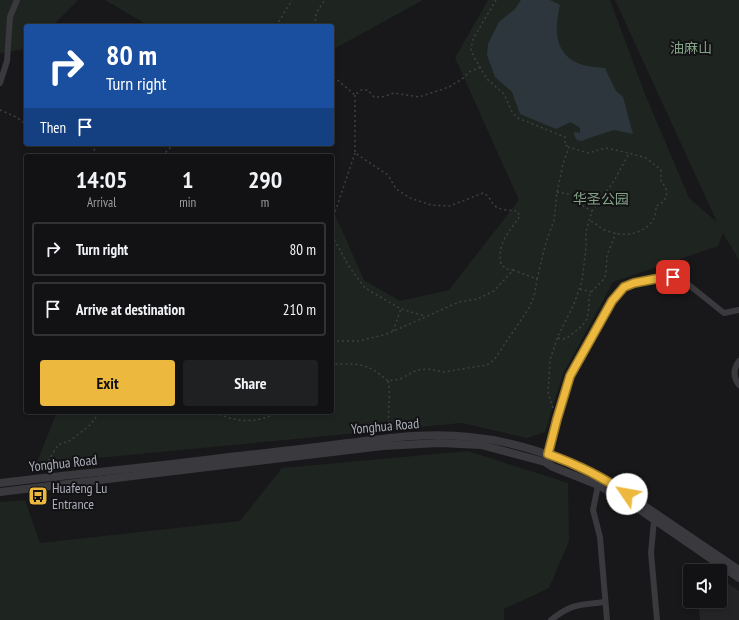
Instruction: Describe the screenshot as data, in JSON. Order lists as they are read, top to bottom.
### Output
{
  "streets": {
    "street": ["Yonghua Road"]
  },
  "parks": ["油麻山", "华圣公园"],
  "places": {
    "bus stop": ["Huafeng Lu Entrance"]
  },
  "page": {
    "turn": ["80 m", "Turn right"],
    "then": "Then",
    "eta": [
      "14:05",
      "Arrival",
      "1",
      "min",
      "290",
      "m"
    ],
    "list": [
      {
        "name": "Turn right",
        "value": "80 m"
      },
      {
        "name": "Arrive at destination",
        "value": "210 m"
      }
    ],
    "buttons": ["Exit", "Share"]
  }
}
